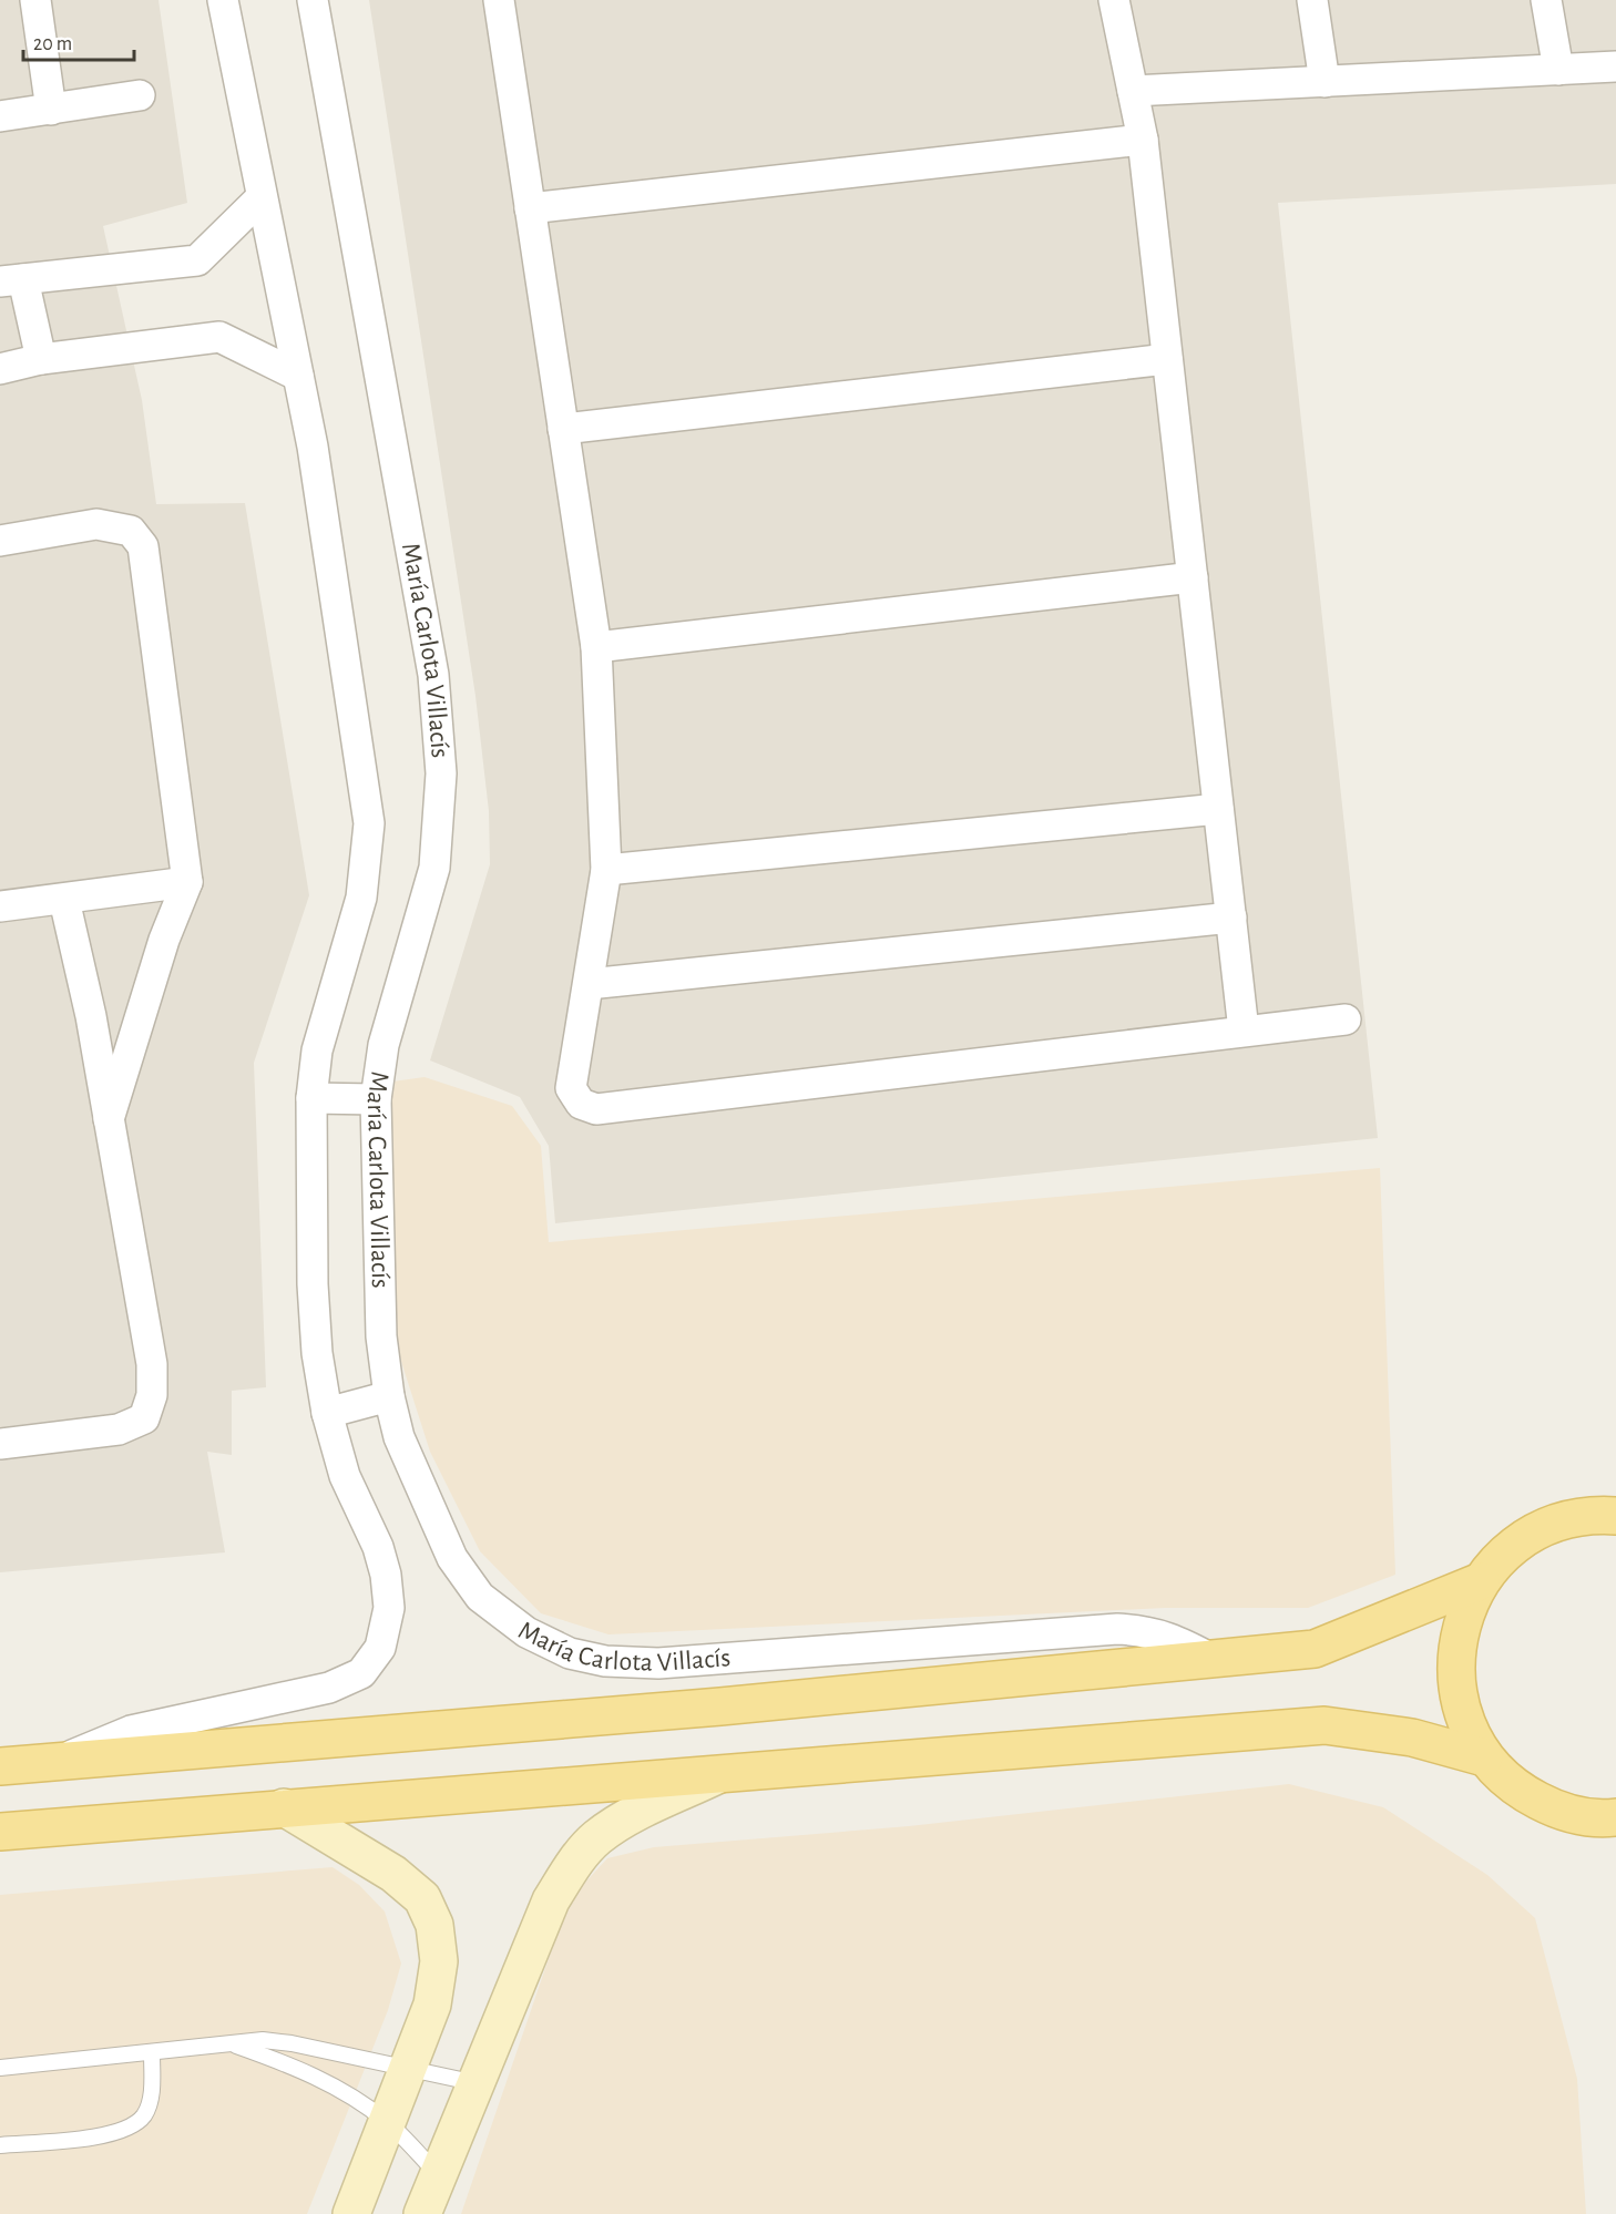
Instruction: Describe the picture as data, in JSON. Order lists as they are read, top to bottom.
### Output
{
  "streets": {
    "street": ["María Carlota Villacís"]
  },
  "scale_bar": "20 m"
}
